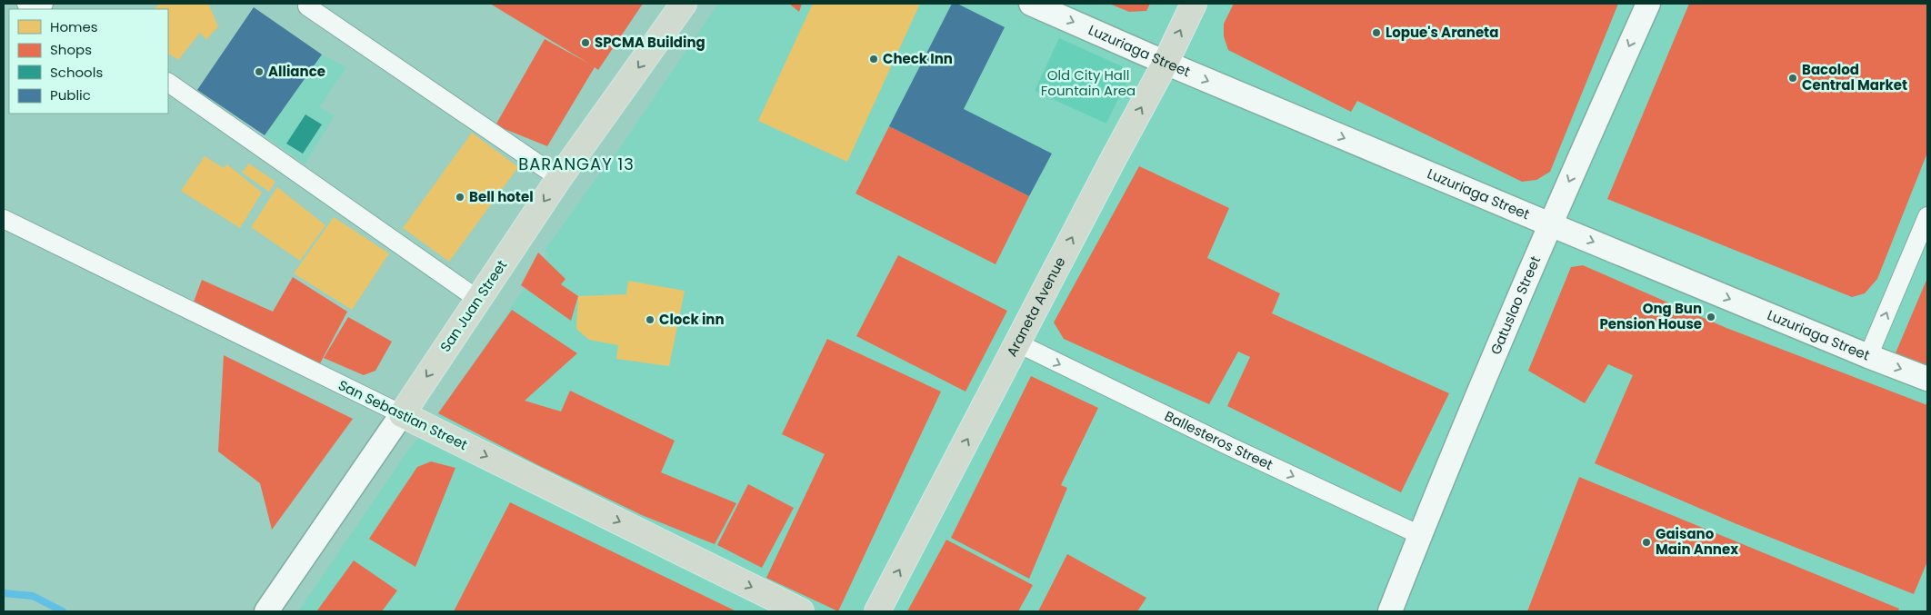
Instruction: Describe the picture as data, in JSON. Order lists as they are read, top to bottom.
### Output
{
  "streets": {
    "main road": ["San Juan Street", "Araneta Avenue", "San Sebastian Street"],
    "street": ["Luzuriaga Street", "Gatuslao Street", "Ballesteros Street"]
  },
  "crossings": [
    ["Luzuriaga Street", "Gatuslao Street"],
    ["Luzuriaga Street", "Araneta Avenue"],
    ["San Juan Street", "San Sebastian Street"],
    ["Gatuslao Street", "Ballesteros Street"],
    ["Araneta Avenue", "Ballesteros Street"]
  ],
  "one_way": [
    "Luzuriaga Street",
    "San Juan Street",
    "Gatuslao Street",
    "Araneta Avenue",
    "San Sebastian Street",
    "Ballesteros Street"
  ],
  "districts": ["BARANGAY 13"],
  "parks": ["Old City Hall Fountain Area"],
  "places": [
    "Lopue's Araneta",
    "SPCMA Building",
    "Check Inn",
    "Alliance",
    "Bacolod Central Market",
    "Bell hotel",
    "Ong Bun Pension House",
    "Clock inn",
    "Gaisano Main Annex"
  ],
  "legend": [
    "Homes",
    "Shops",
    "Schools",
    "Public"
  ]
}
